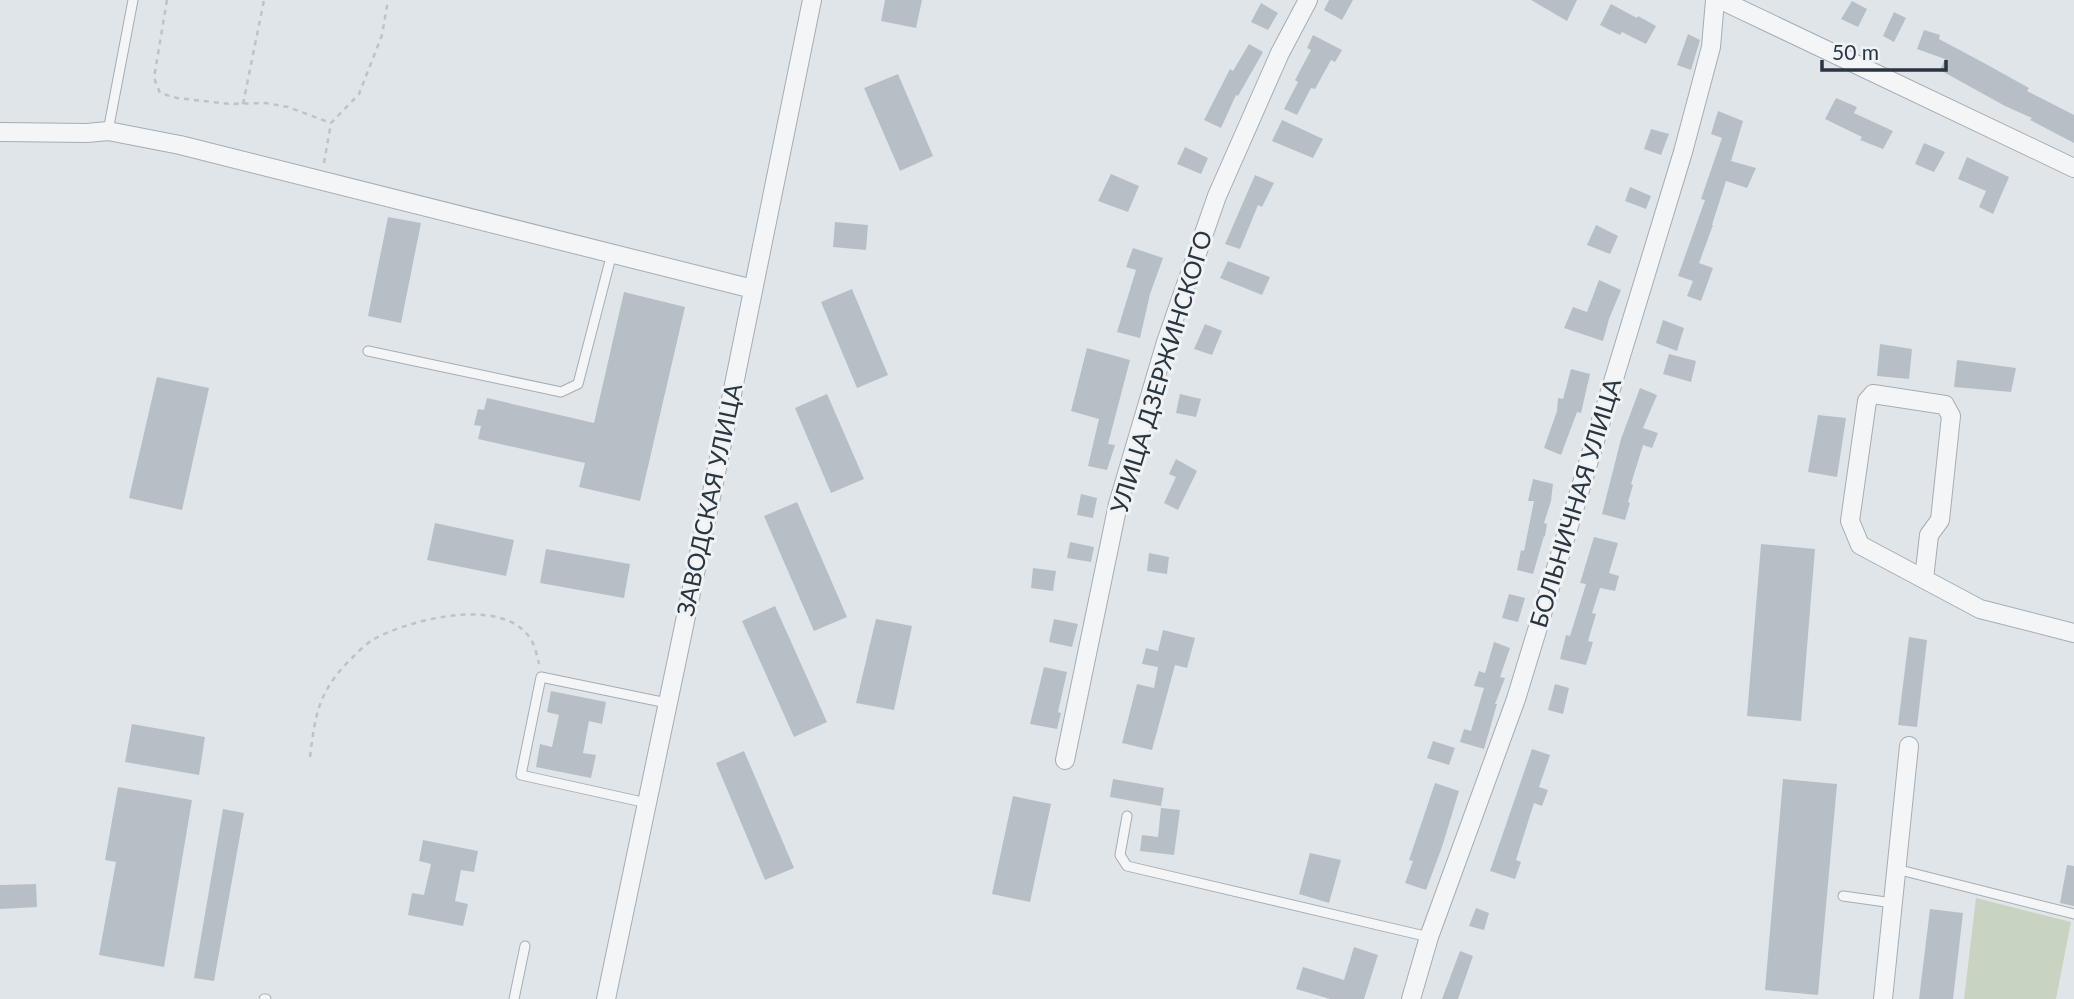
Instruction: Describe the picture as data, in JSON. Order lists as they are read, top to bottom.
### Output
{
  "streets": {
    "street": ["УЛИЦА ДЗЕРЖИНСКОГО", "ЗАВОДСКАЯ УЛИЦА", "БОЛЬНИЧНАЯ УЛИЦА"]
  },
  "scale_bar": "50 m"
}
